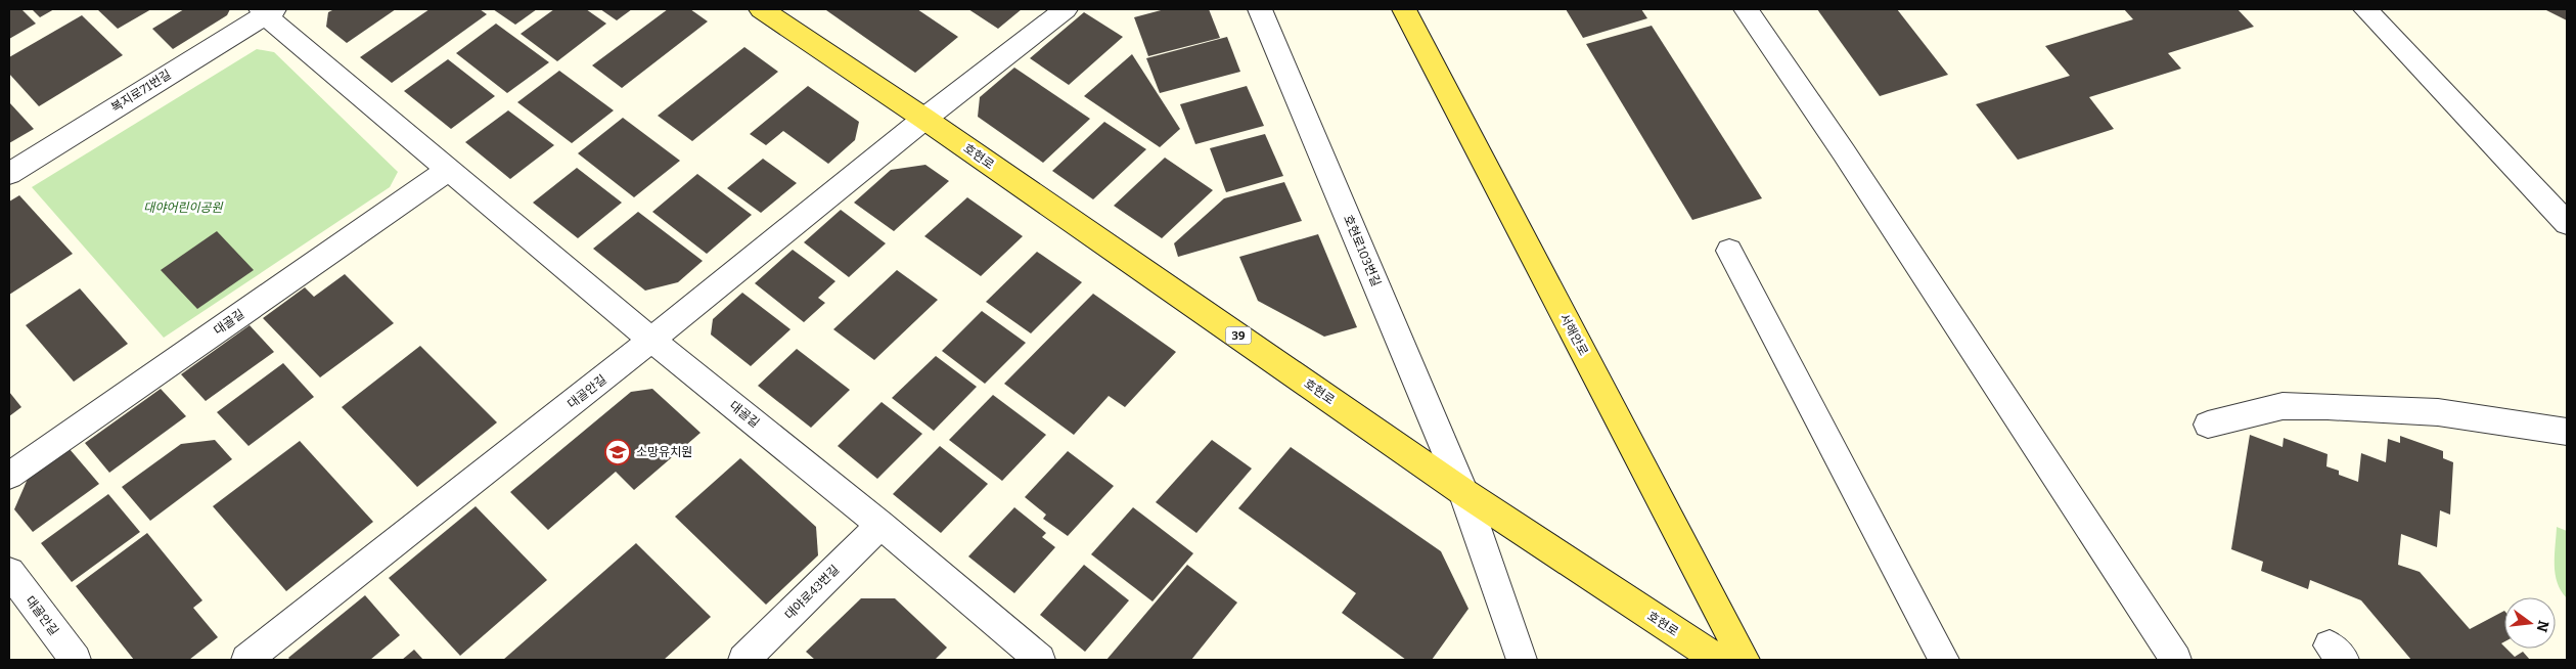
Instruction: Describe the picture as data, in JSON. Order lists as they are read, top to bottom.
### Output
{
  "streets": {
    "main road": ["호현로", "서해안로", "39"],
    "street": [
      "복지로71번길",
      "호현로103번길",
      "대골길",
      "대골안길",
      "대야로43번길"
    ]
  },
  "crossings": [
    ["복지로71번길", "대골길"],
    ["호현로", "호현로103번길"],
    ["호현로", "대골안길"],
    ["대골길", "대골안길"],
    ["대골길", "대야로43번길"]
  ],
  "parks": ["대야어린이공원"],
  "places": {
    "school or university": ["소망유치원"]
  },
  "north": "right"
}
